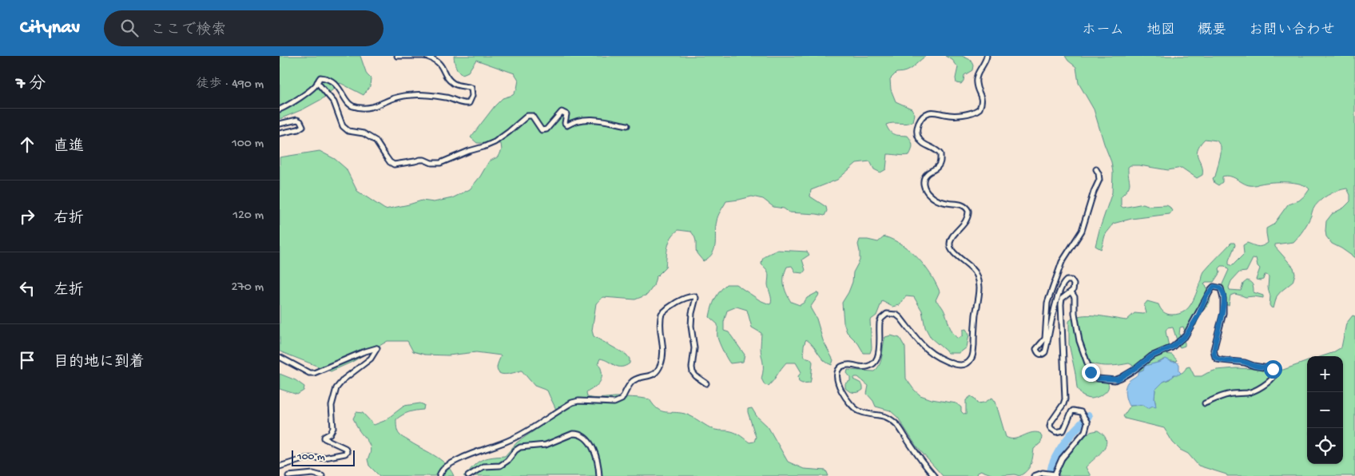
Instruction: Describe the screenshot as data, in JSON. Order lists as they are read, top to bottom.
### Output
{
  "scale_bar": "100 m",
  "page": {
    "header": "Citynav",
    "search": "ここで検索",
    "nav": [
      "ホーム",
      "地図",
      "概要",
      "お問い合わせ"
    ],
    "heading": ["7 分", "徒歩 · 490 m"],
    "list": [
      ["直進", "100 m"],
      ["右折", "120 m"],
      ["左折", "270 m"],
      "目的地に到着"
    ],
    "map_buttons": ["+", "−"],
    "scale": "100 m"
  }
}
